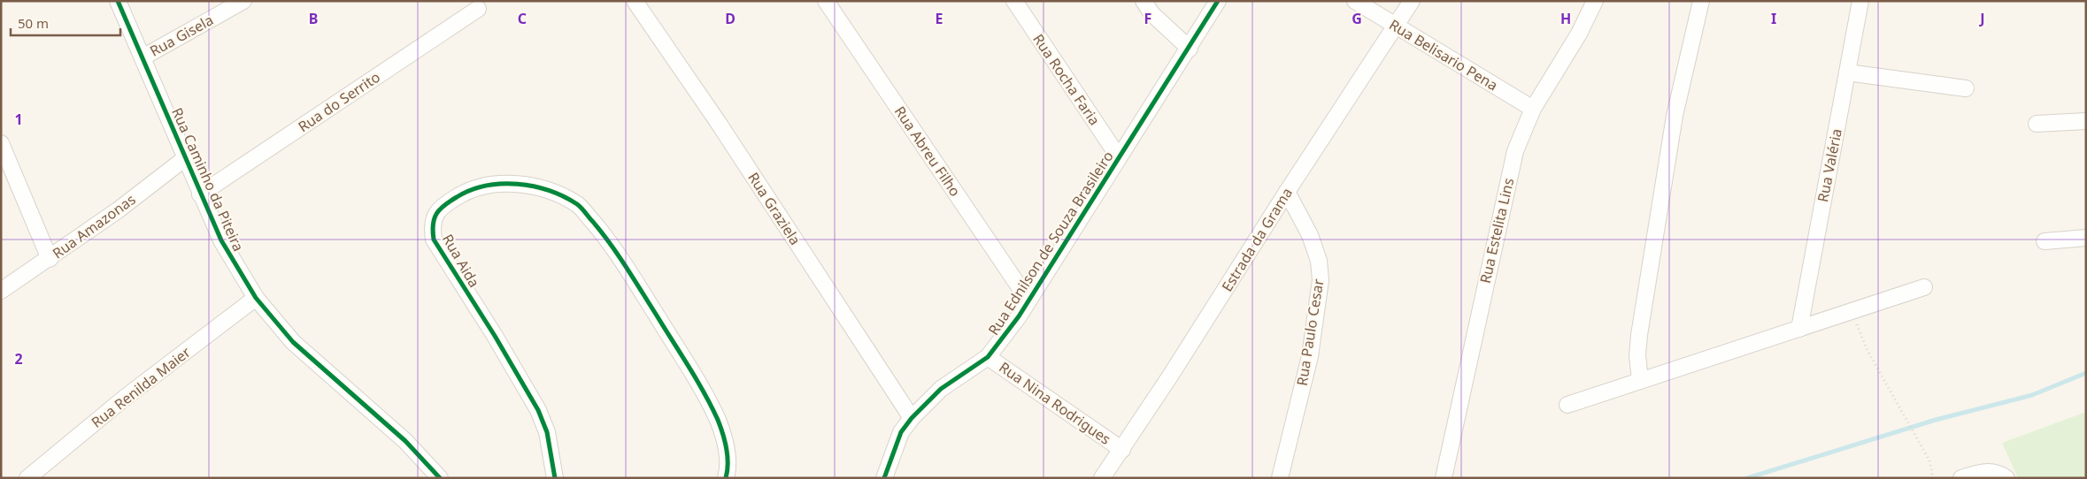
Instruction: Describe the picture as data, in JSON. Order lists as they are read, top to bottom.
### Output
{
  "streets": {
    "street": [
      "Rua Gisela",
      "Rua Belisario Pena",
      "Rua Rocha Faria",
      "Rua do Serrito",
      "Rua Abreu Filho",
      "Rua Valéria",
      "Rua Caminho da Piteira",
      "Rua Graziela",
      "Rua Amazonas",
      "Rua Estelita Lins",
      "Estrada da Grama",
      "Rua Ednilson de Souza Brasileiro",
      "Rua Aida",
      "Rua Paulo Cesar",
      "Rua Renilda Maier",
      "Rua Nina Rodrigues"
    ]
  },
  "crossings": [
    ["Rua Gisela", "Rua Caminho da Piteira"],
    ["Rua Belisario Pena", "Rua Estelita Lins"],
    ["Rua Belisario Pena", "Estrada da Grama"],
    ["Rua Rocha Faria", "Rua Ednilson de Souza Brasileiro"],
    ["Rua do Serrito", "Rua Caminho da Piteira"],
    ["Rua Abreu Filho", "Rua Ednilson de Souza Brasileiro"],
    ["Rua Caminho da Piteira", "Rua Amazonas"],
    ["Rua Caminho da Piteira", "Rua Renilda Maier"],
    ["Rua Graziela", "Rua Ednilson de Souza Brasileiro"],
    ["Estrada da Grama", "Rua Paulo Cesar"],
    ["Estrada da Grama", "Rua Nina Rodrigues"],
    ["Rua Ednilson de Souza Brasileiro", "Rua Nina Rodrigues"]
  ],
  "scale_bar": "50 m",
  "grid": {
    "columns": [
      "B",
      "C",
      "D",
      "E",
      "F",
      "G",
      "H",
      "I",
      "J"
    ],
    "rows": ["1", "2"]
  }
}
